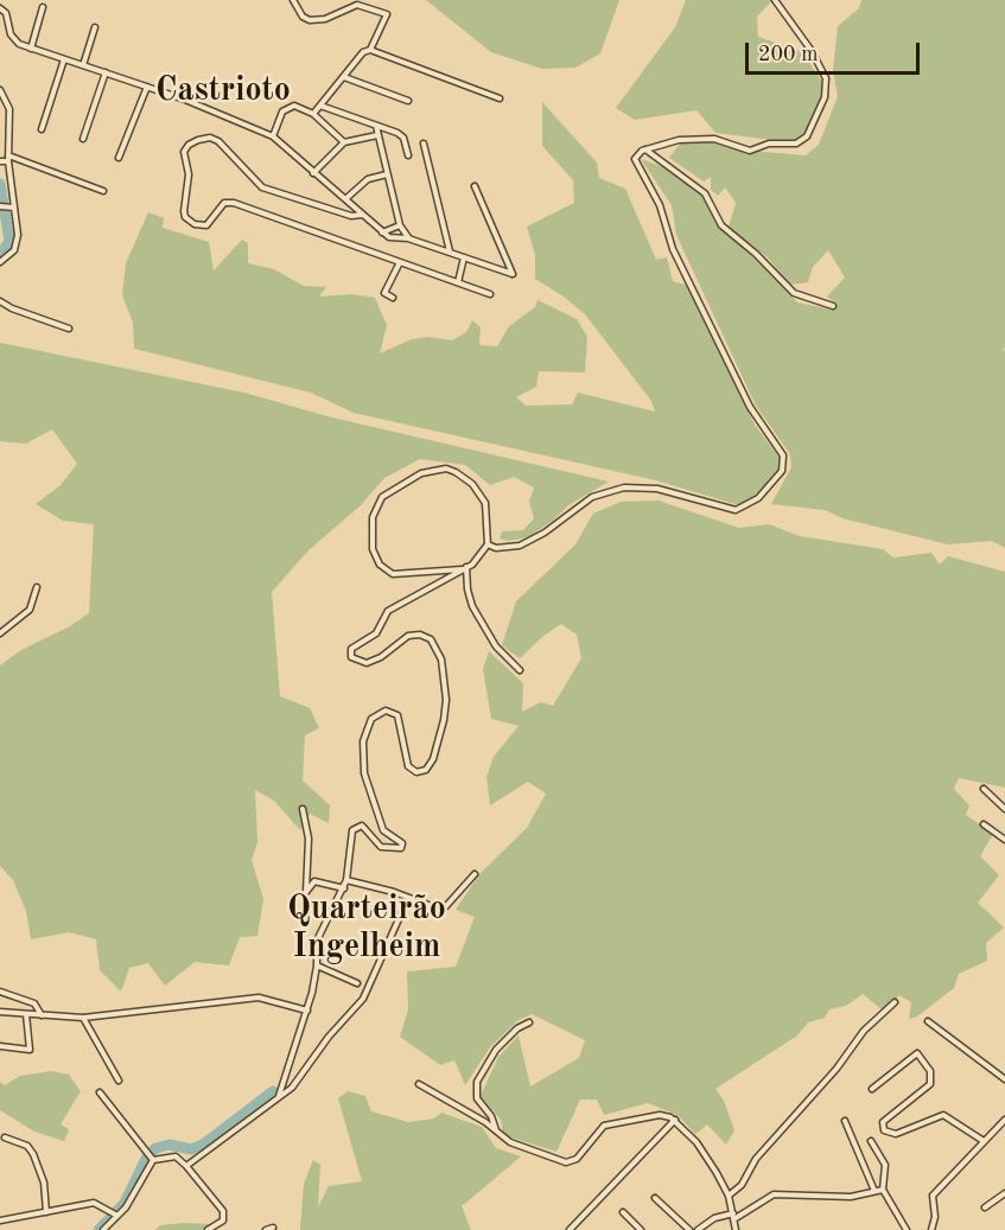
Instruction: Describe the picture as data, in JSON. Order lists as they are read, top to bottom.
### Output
{
  "districts": ["Castrioto", "Quarteirão Ingelheim"],
  "scale_bar": "200 m"
}
